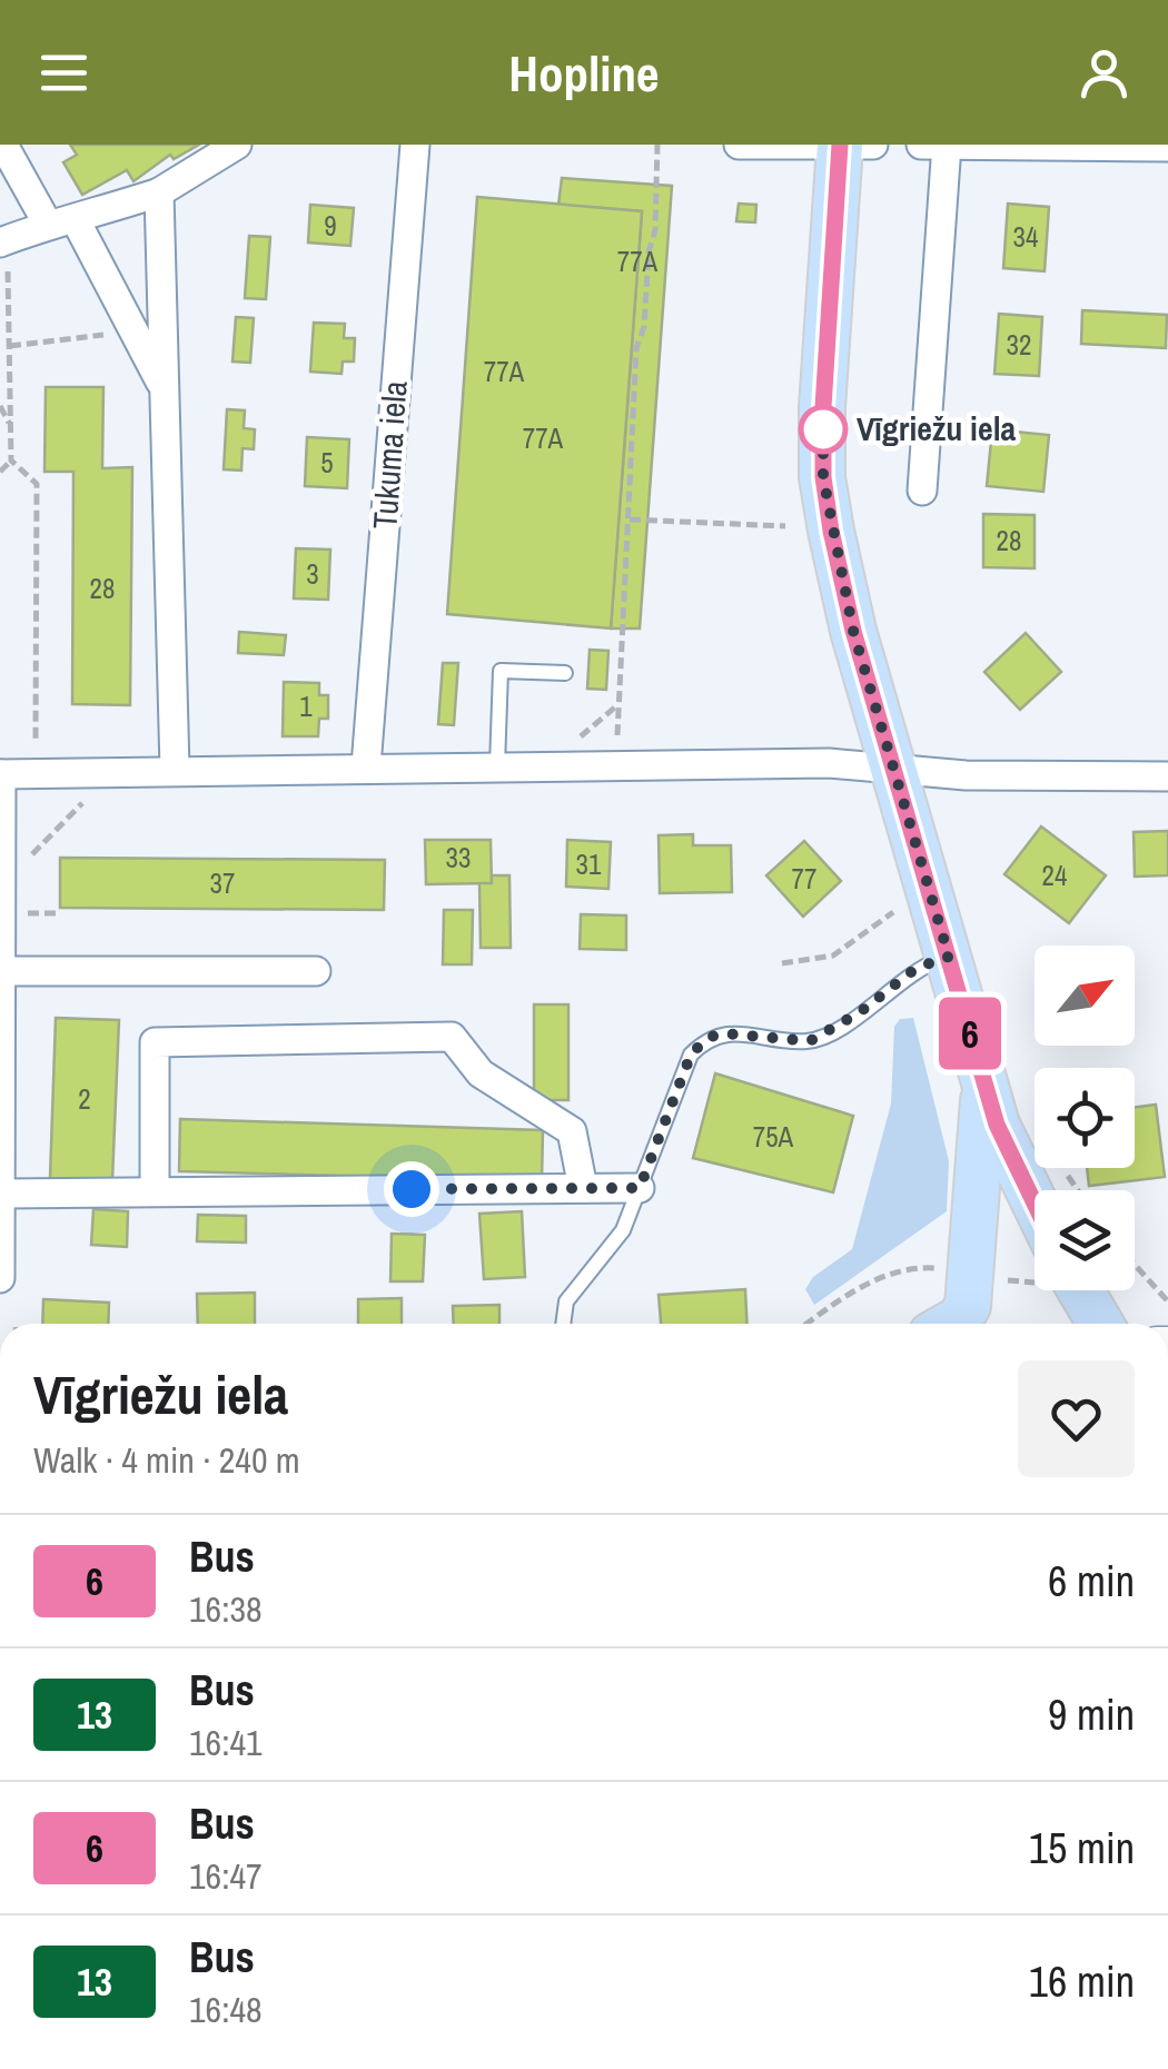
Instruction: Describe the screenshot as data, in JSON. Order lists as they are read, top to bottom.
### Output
{
  "streets": {
    "street": ["Tukuma iela"]
  },
  "places": ["Vīgriežu iela"],
  "lines": ["bus line 6"],
  "house_numbers": [
    "9",
    "34",
    "77A",
    "32",
    "77A",
    "77A",
    "5",
    "28",
    "3",
    "28",
    "1",
    "33",
    "31",
    "24",
    "77",
    "37",
    "2",
    "75A"
  ],
  "north": "top right",
  "page": {
    "header": "Hopline",
    "on_map": "6",
    "heading": ["Vīgriežu iela", "Walk · 4 min · 240 m"],
    "list": [
      {
        "mark": "6",
        "name": "Bus",
        "note": "16:38",
        "value": "6 min"
      },
      {
        "mark": "13",
        "name": "Bus",
        "note": "16:41",
        "value": "9 min"
      },
      {
        "mark": "6",
        "name": "Bus",
        "note": "16:47",
        "value": "15 min"
      },
      {
        "mark": "13",
        "name": "Bus",
        "note": "16:48",
        "value": "16 min"
      }
    ]
  }
}
